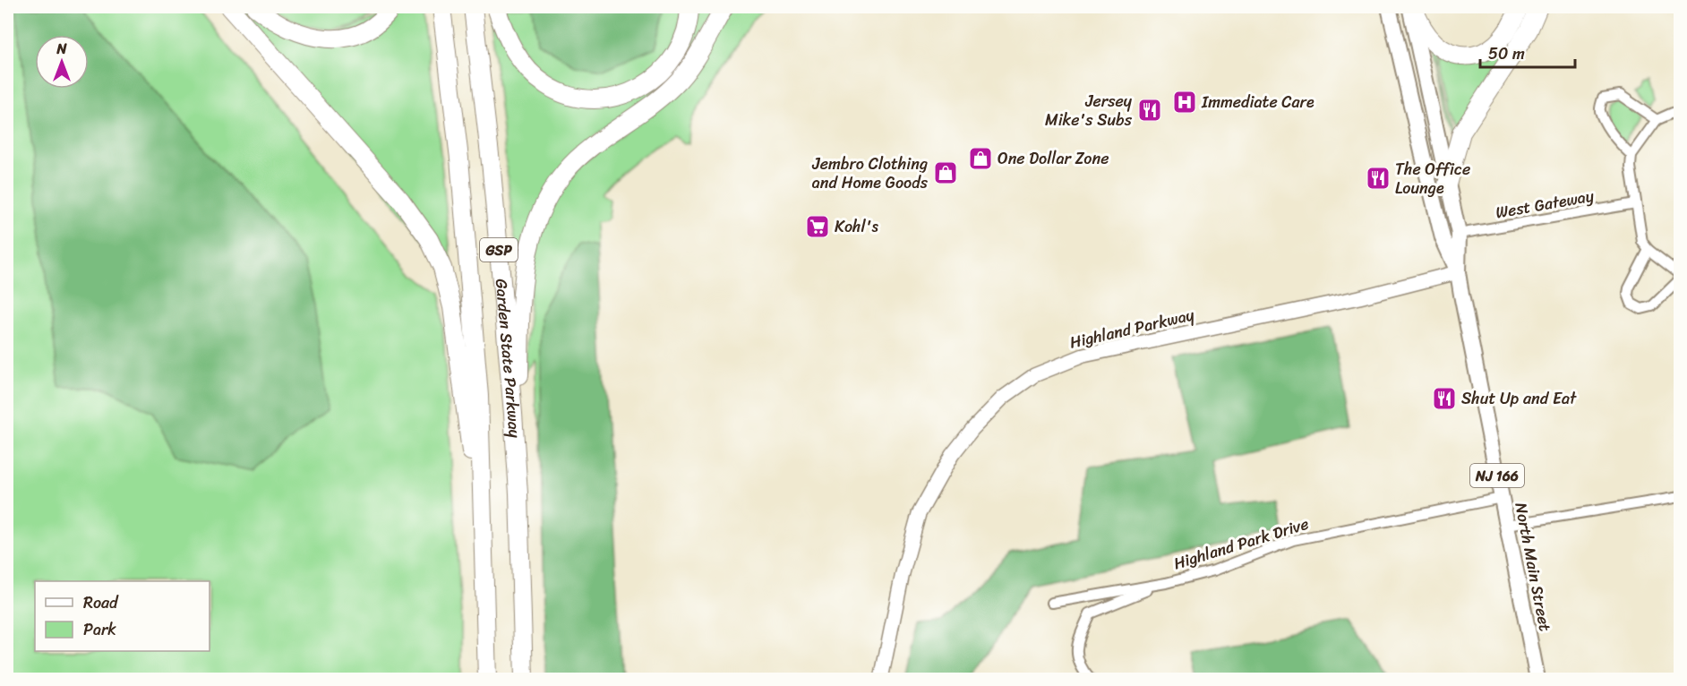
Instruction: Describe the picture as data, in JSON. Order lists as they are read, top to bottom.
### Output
{
  "streets": {
    "highway": ["GSP", "Garden State Parkway"],
    "main road": ["NJ 166", "North Main Street"],
    "street": ["West Gateway", "Highland Parkway", "Highland Park Drive"]
  },
  "crossings": [
    ["West Gateway", "North Main Street"],
    ["Highland Parkway", "North Main Street"],
    ["Highland Park Drive", "North Main Street"]
  ],
  "places": {
    "hospital": ["Immediate Care"],
    "restaurant": ["Jersey Mike's Subs", "The Office Lounge", "Shut Up and Eat"],
    "shop": ["One Dollar Zone", "Jembro Clothing and Home Goods"],
    "supermarket": ["Kohl's"]
  },
  "legend": ["Road", "Park"],
  "scale_bar": "50 m",
  "north": "top"
}
